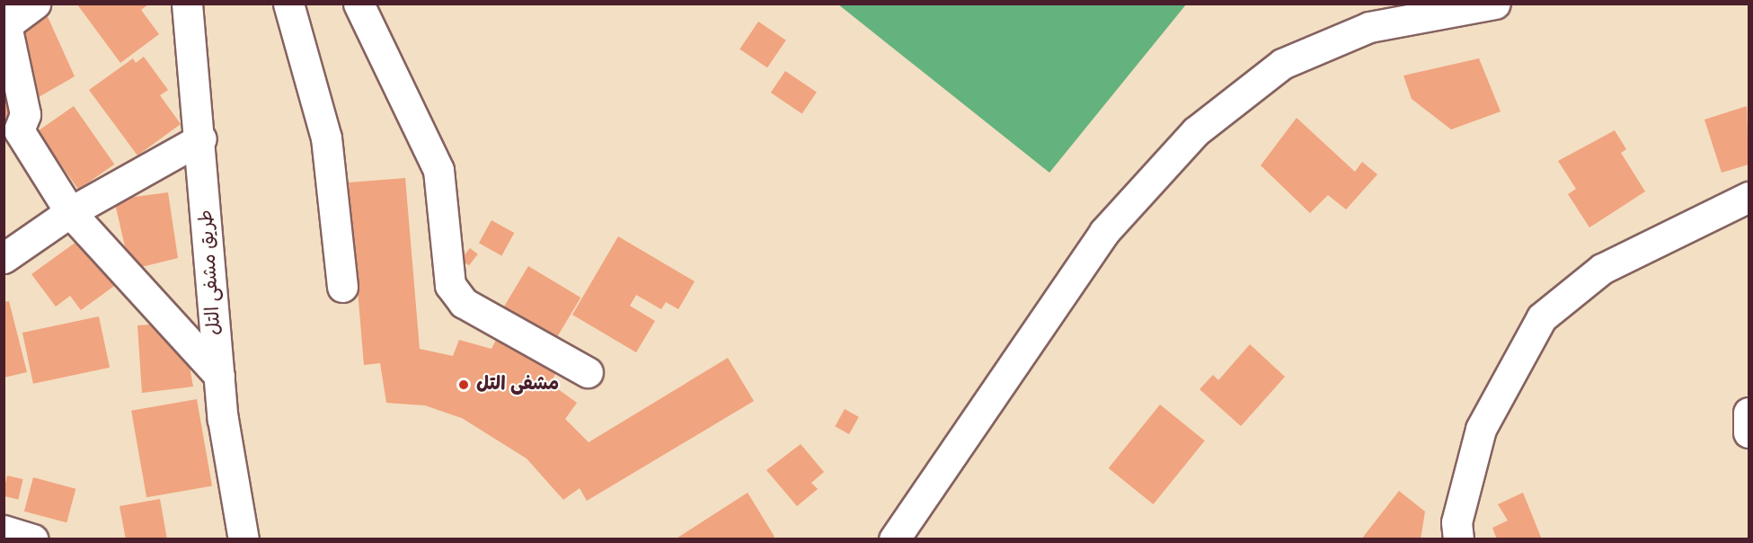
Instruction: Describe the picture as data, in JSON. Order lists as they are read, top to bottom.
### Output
{
  "streets": {
    "street": ["طريق مشفى التل"]
  },
  "places": ["مشفى التل"]
}
